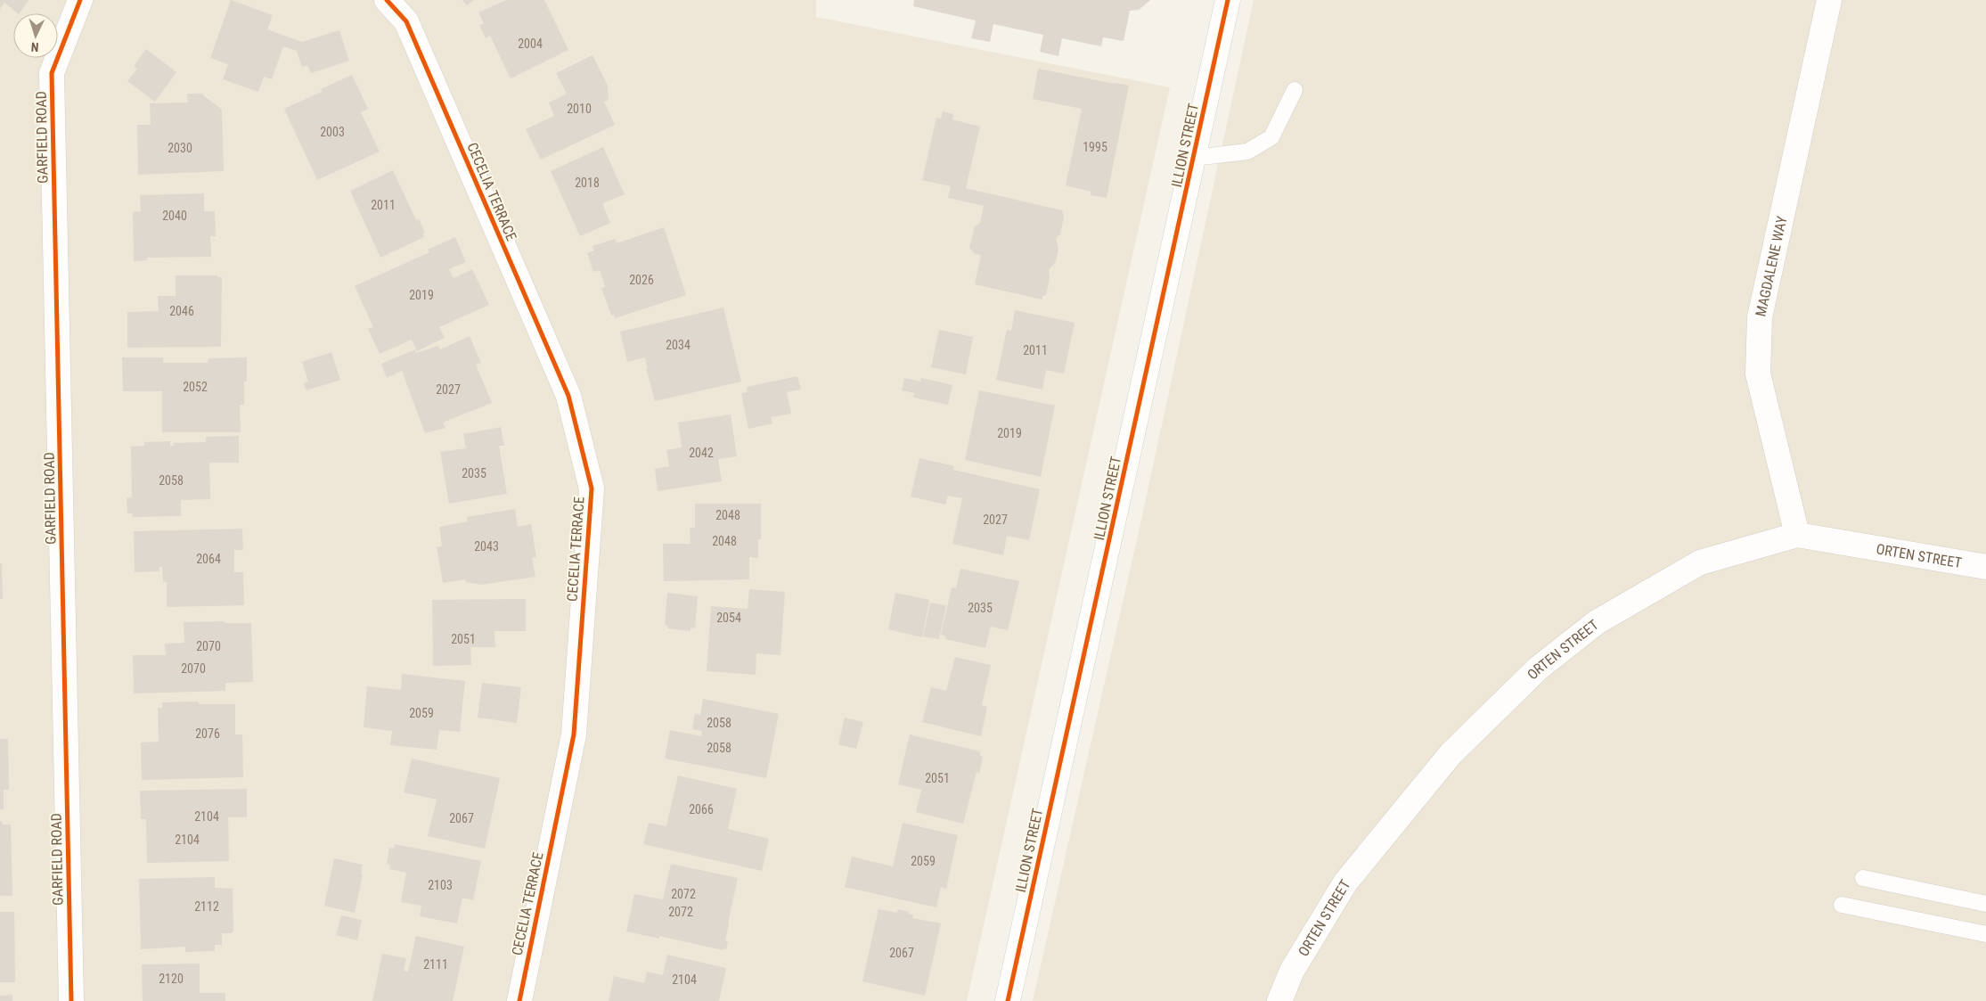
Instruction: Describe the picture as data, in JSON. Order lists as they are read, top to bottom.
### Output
{
  "streets": {
    "street": [
      "GARFIELD ROAD",
      "ILLION STREET",
      "CECELIA TERRACE",
      "MAGDALENE WAY",
      "ORTEN STREET"
    ]
  },
  "crossings": [
    ["MAGDALENE WAY", "ORTEN STREET"]
  ],
  "house_numbers": [
    "2004",
    "2010",
    "2003",
    "1995",
    "2030",
    "2018",
    "2011",
    "2040",
    "2026",
    "2019",
    "2046",
    "2034",
    "2011",
    "2052",
    "2027",
    "2019",
    "2042",
    "2035",
    "2058",
    "2048",
    "2027",
    "2048",
    "2043",
    "2064",
    "2035",
    "2054",
    "2051",
    "2070",
    "2070",
    "2059",
    "2058",
    "2076",
    "2058",
    "2051",
    "2066",
    "2104",
    "2067",
    "2104",
    "2059",
    "2103",
    "2072",
    "2112",
    "2072",
    "2067",
    "2111",
    "2120",
    "2104"
  ],
  "north": "bottom"
}
